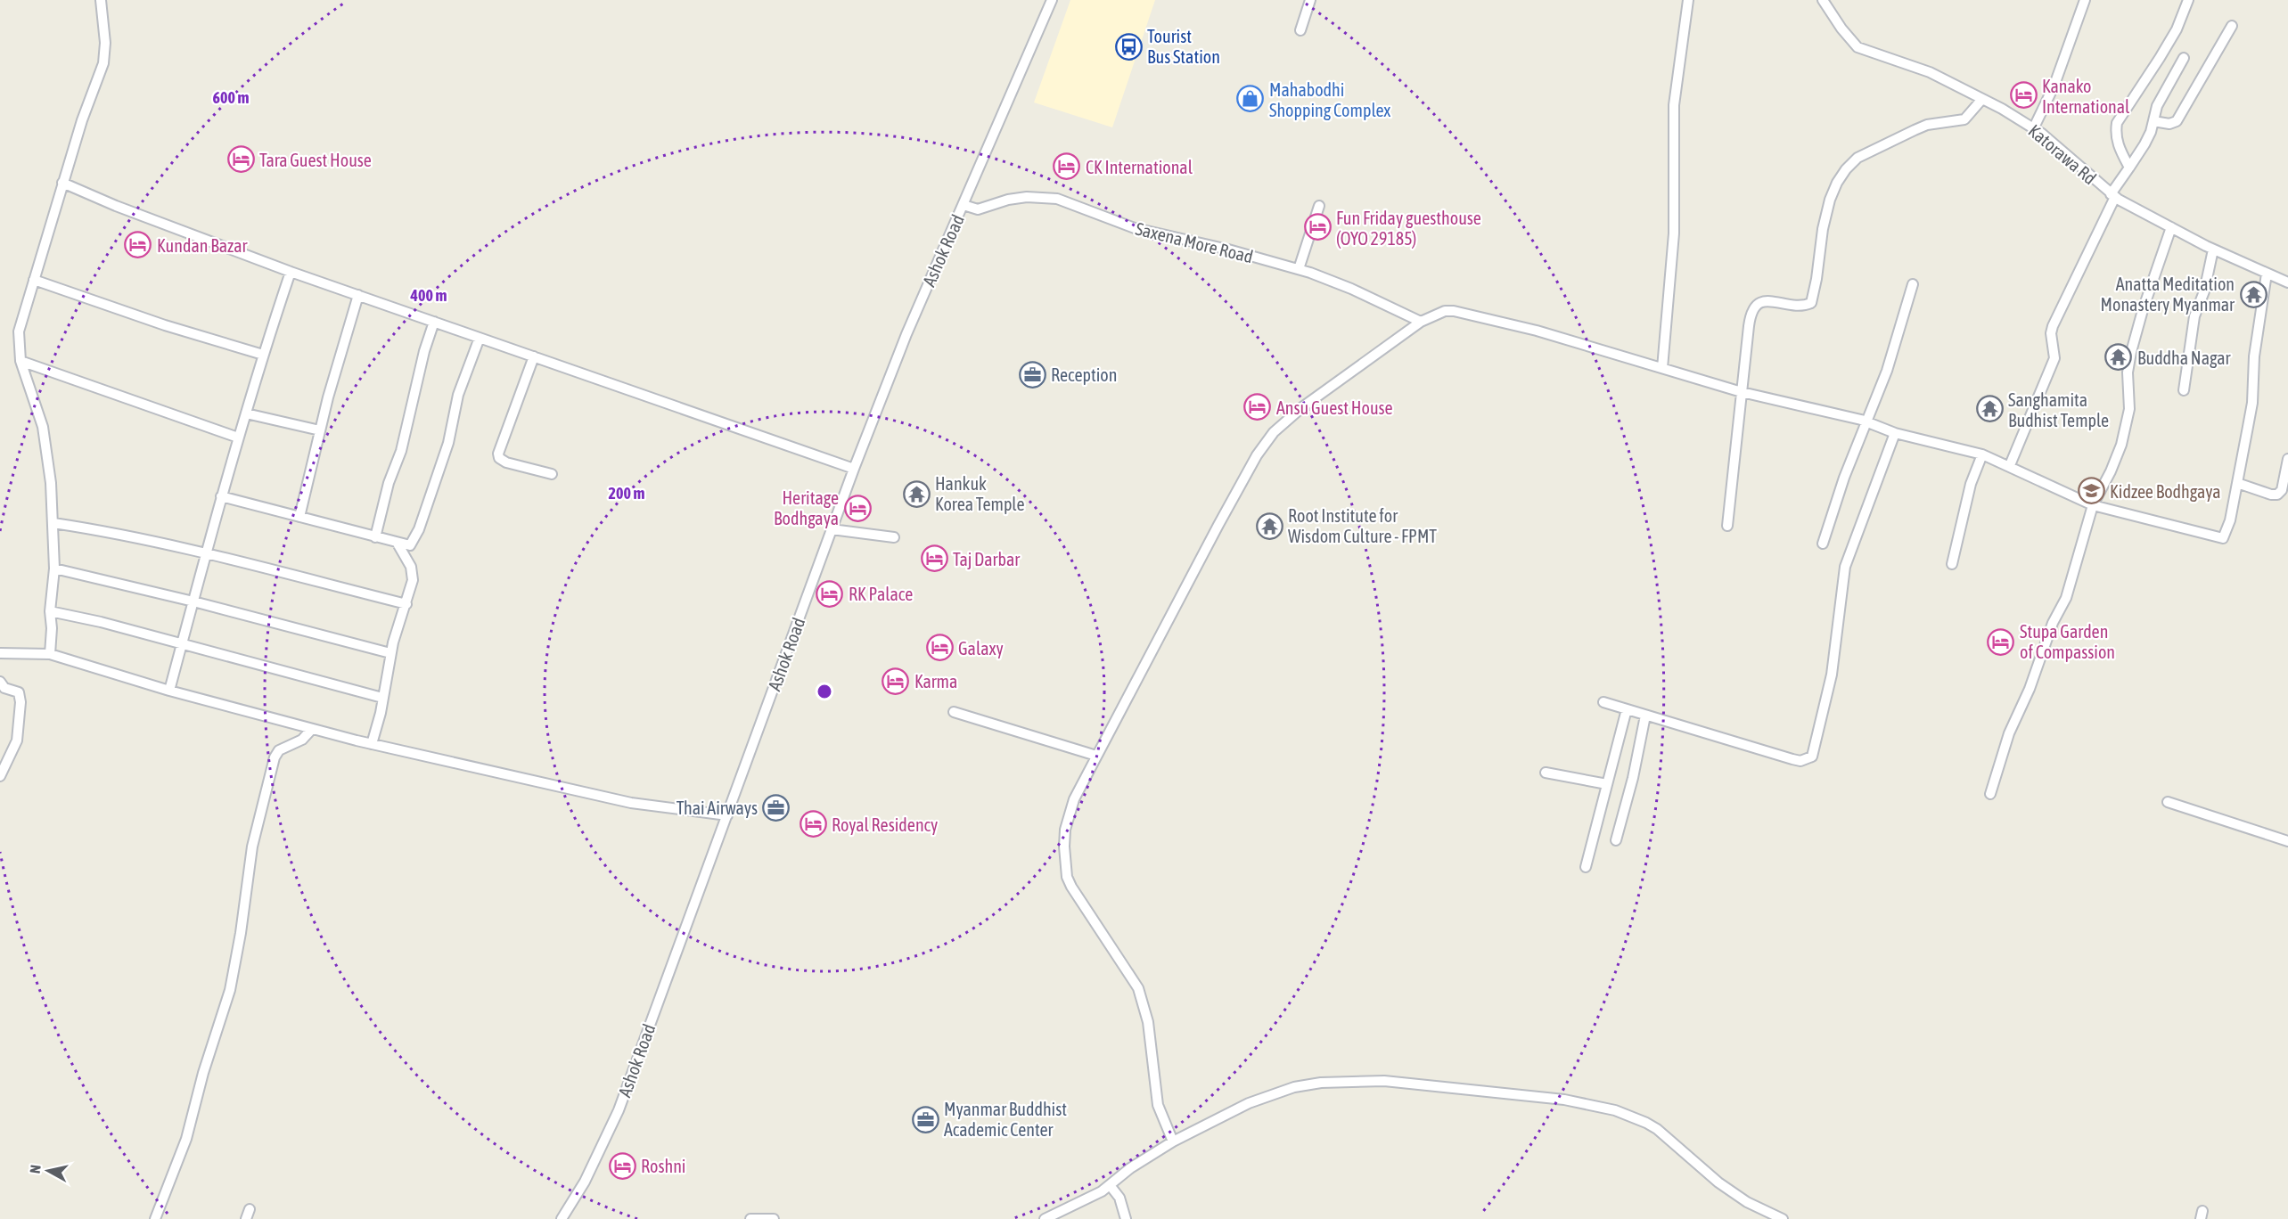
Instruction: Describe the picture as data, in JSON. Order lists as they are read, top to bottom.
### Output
{
  "streets": {
    "street": ["Katorawa Rd", "Saxena More Road", "Ashok Road"]
  },
  "crossings": [
    ["Saxena More Road", "Ashok Road"]
  ],
  "places": {
    "bus stop": ["Tourist Bus Station"],
    "hotel": [
      "Kanako International",
      "Tara Guest House",
      "CK International",
      "Fun Friday guesthouse (OYO 29185)",
      "Kundan Bazar",
      "Ansu Guest House",
      "Heritage Bodhgaya",
      "Taj Darbar",
      "RK Palace",
      "Stupa Garden of Compassion",
      "Galaxy",
      "Karma",
      "Royal Residency",
      "Roshni"
    ],
    "shop": ["Mahabodhi Shopping Complex"],
    "temple": [
      "Anatta Meditation Monastery Myanmar",
      "Buddha Nagar",
      "Sanghamita Budhist Temple",
      "Hankuk Korea Temple",
      "Root Institute for Wisdom Culture - FPMT"
    ],
    "office": ["Reception", "Thai Airways", "Myanmar Buddhist Academic Center"],
    "school or university": ["Kidzee Bodhgaya"]
  },
  "north": "left",
  "rings": ["600 m", "400 m", "200 m"]
}
